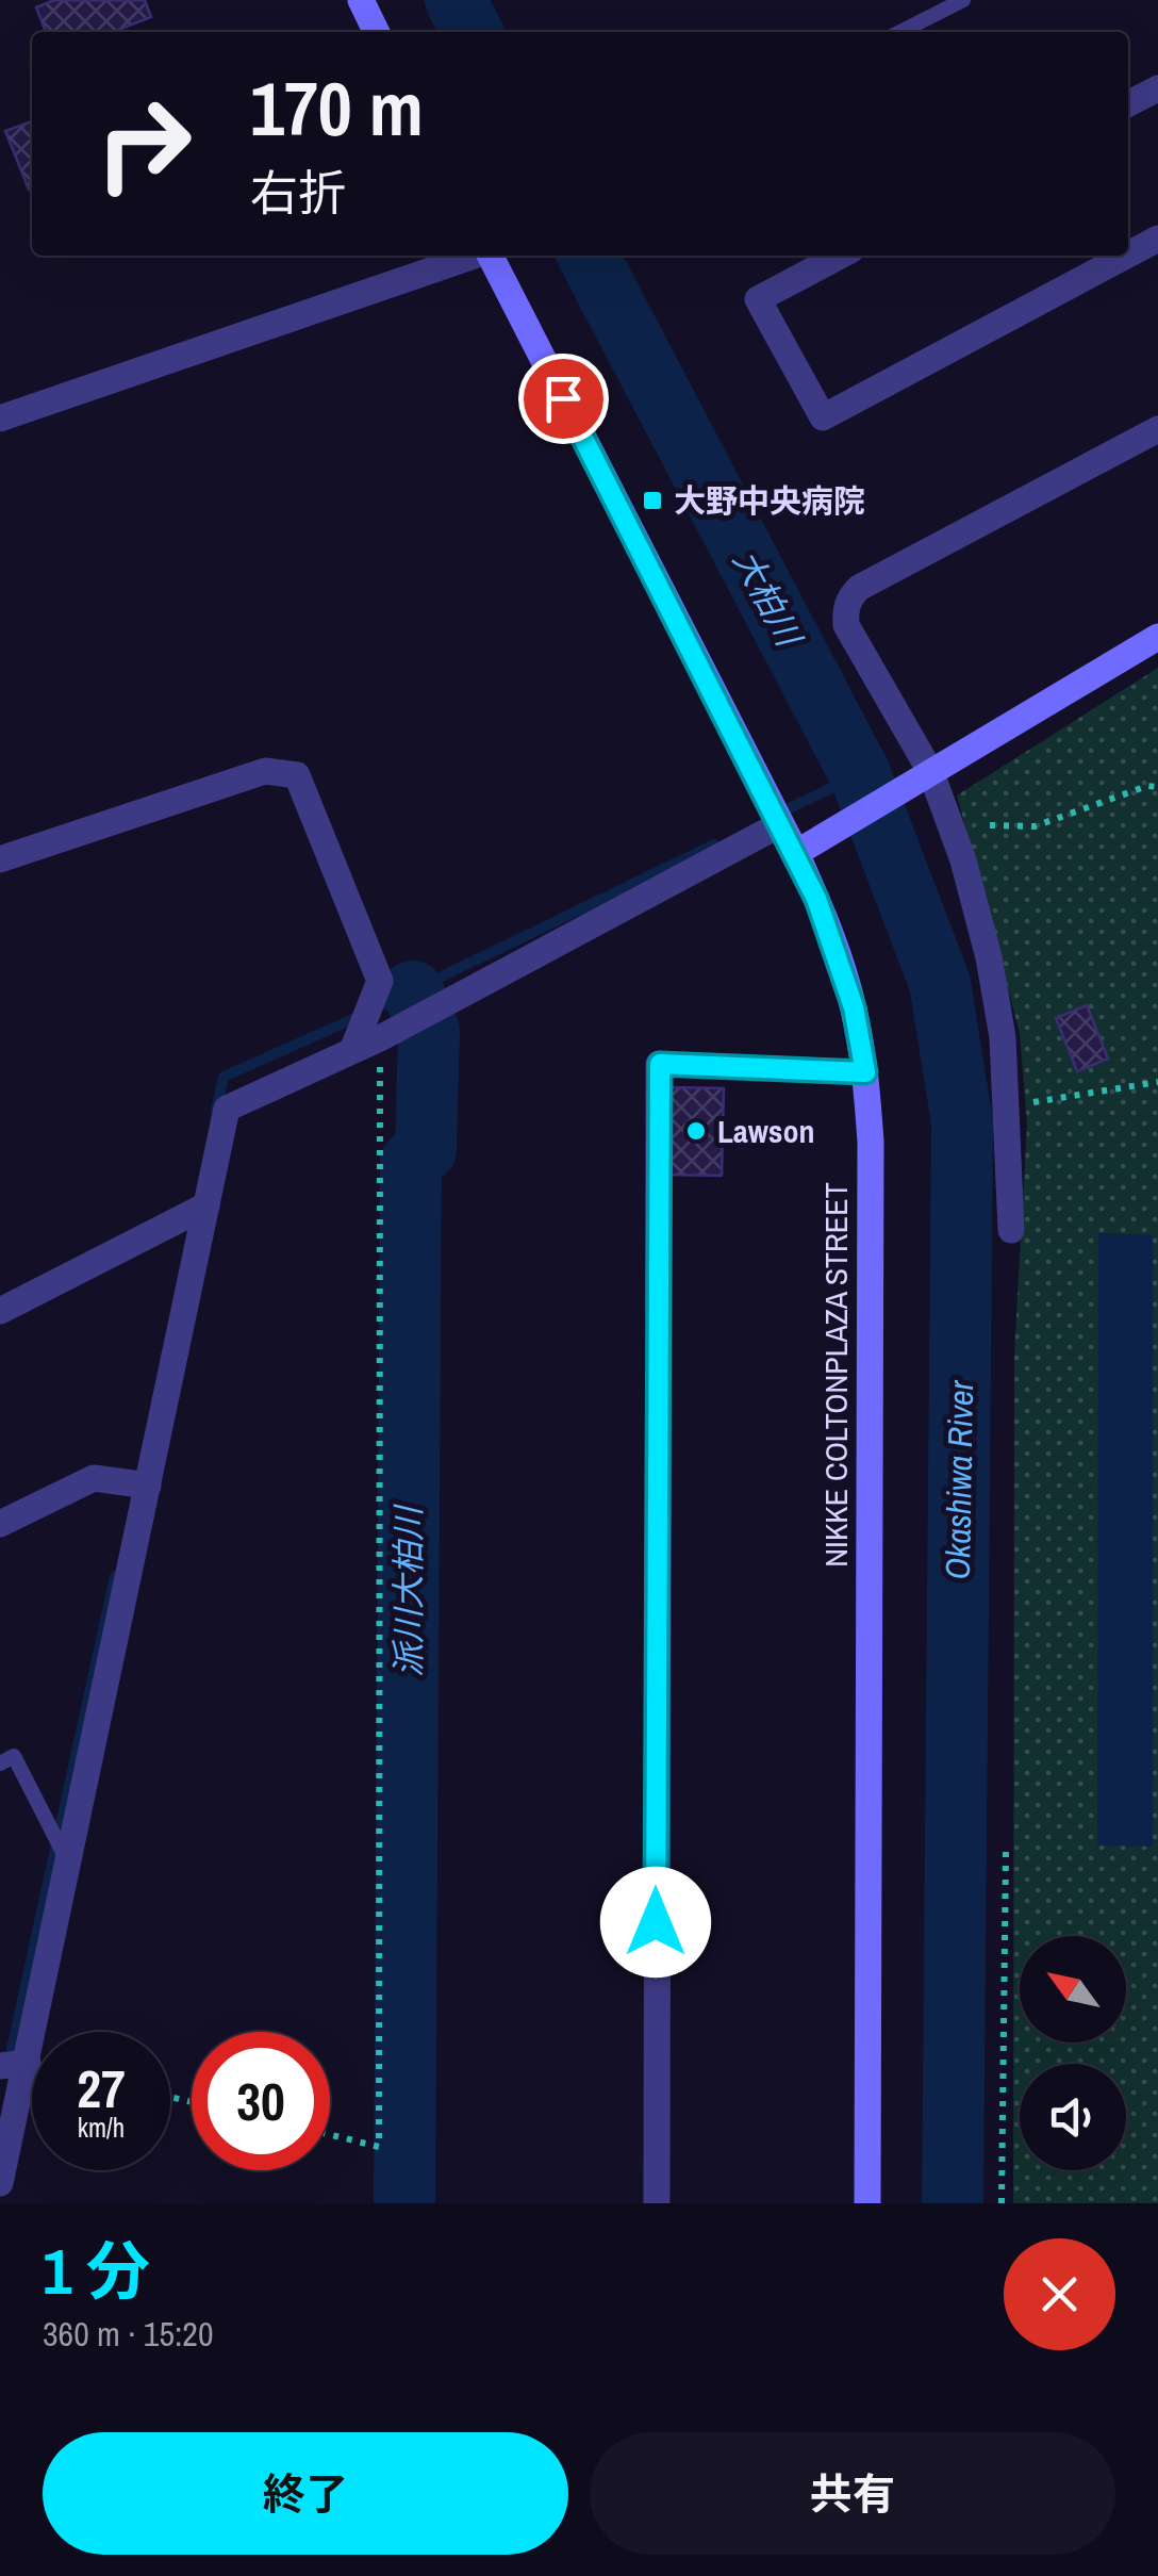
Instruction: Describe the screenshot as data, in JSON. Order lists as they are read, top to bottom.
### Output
{
  "streets": {
    "street": ["NIKKE COLTONPLAZA STREET"]
  },
  "water": ["大柏川", "Okashiwa River", "派川大柏川"],
  "places": {
    "transit": ["大野中央病院"],
    "other": ["Lawson"]
  },
  "north": "top left",
  "page": {
    "turn": ["170 m", "右折"],
    "speed": "27 km/h",
    "limit": "30",
    "heading": ["1 分", "360 m · 15:20"],
    "buttons": ["終了", "共有"]
  }
}
